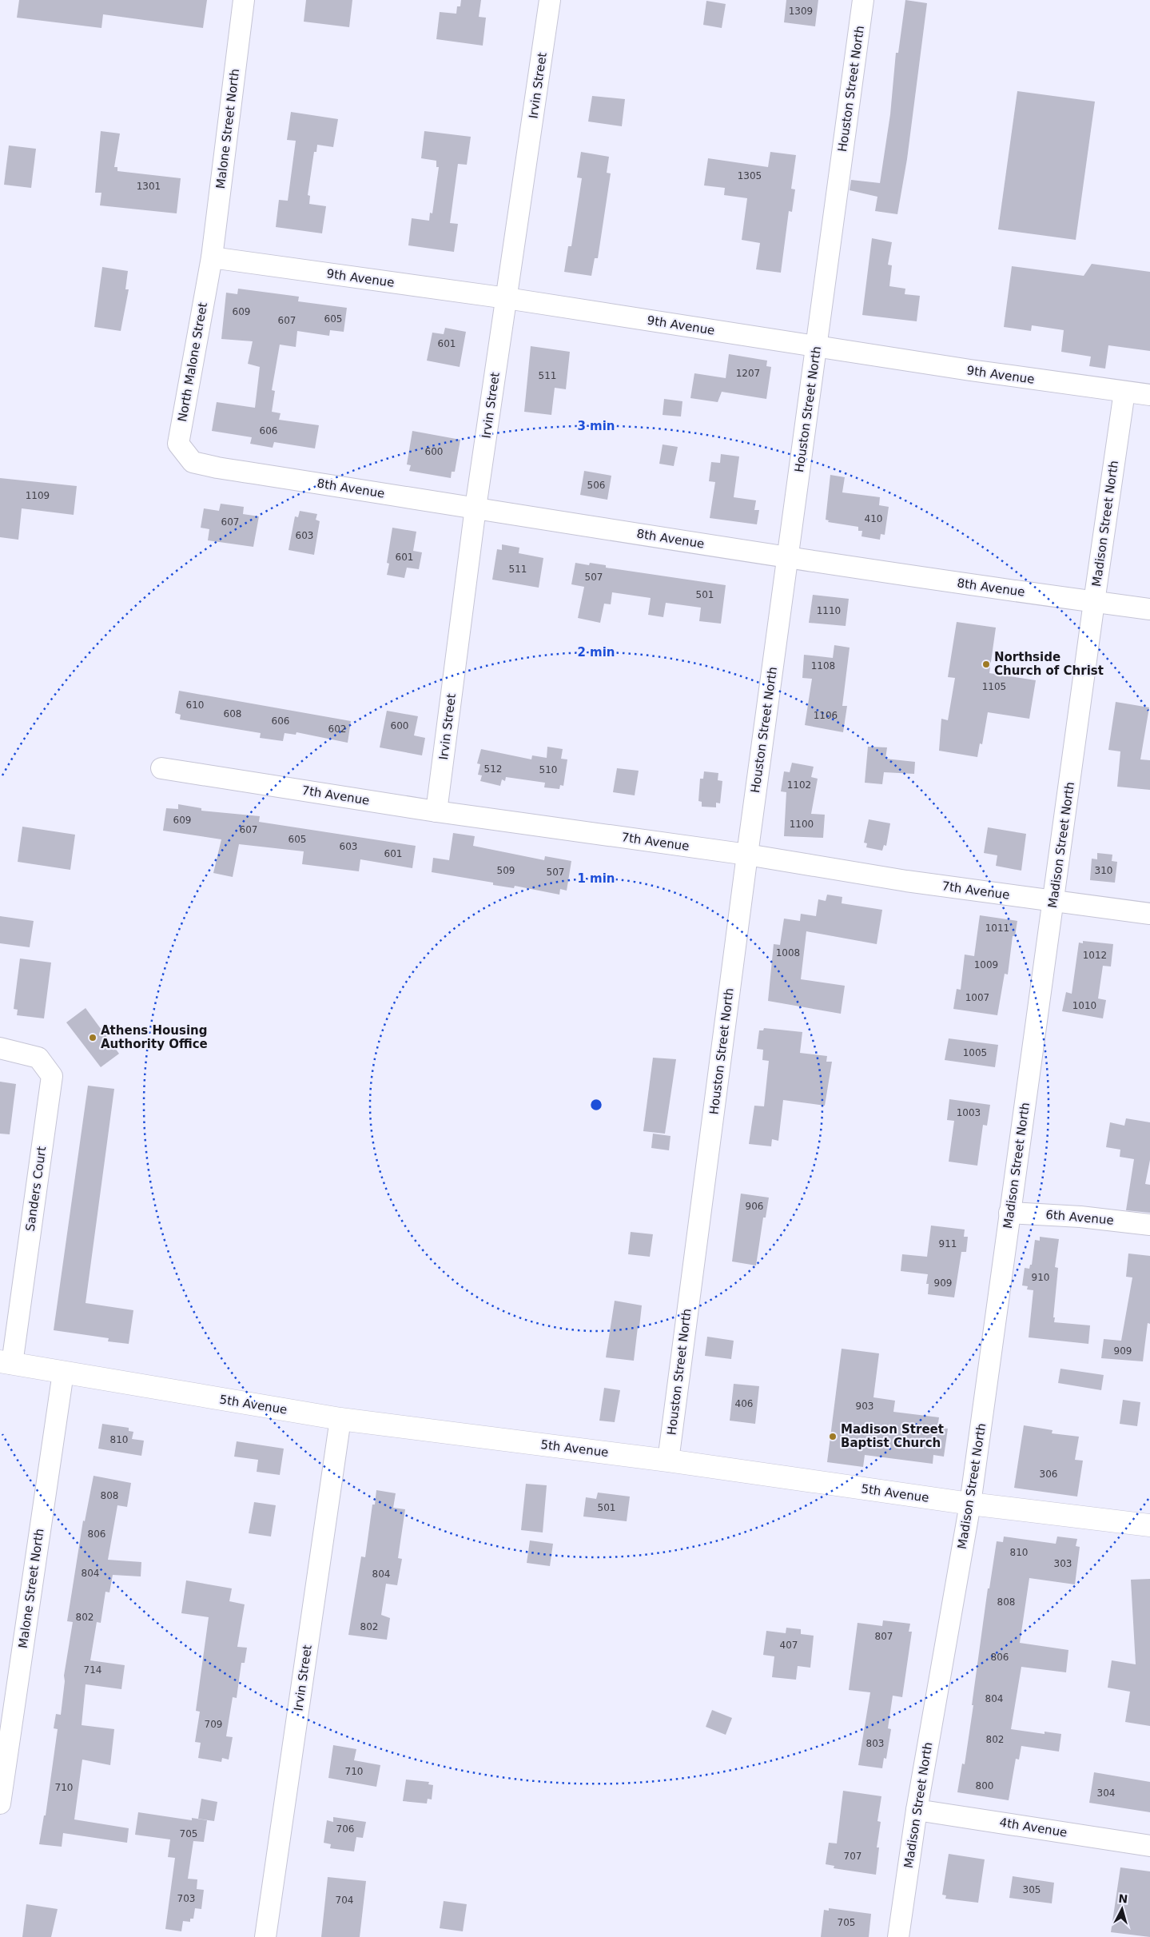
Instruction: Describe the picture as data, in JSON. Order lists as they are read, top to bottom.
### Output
{
  "streets": {
    "street": [
      "Irvin Street",
      "Houston Street North",
      "Malone Street North",
      "9th Avenue",
      "North Malone Street",
      "8th Avenue",
      "Madison Street North",
      "7th Avenue",
      "Sanders Court",
      "6th Avenue",
      "5th Avenue",
      "4th Avenue"
    ]
  },
  "crossings": [
    ["Irvin Street", "9th Avenue"],
    ["Irvin Street", "8th Avenue"],
    ["Irvin Street", "7th Avenue"],
    ["Irvin Street", "5th Avenue"],
    ["Houston Street North", "9th Avenue"],
    ["Houston Street North", "8th Avenue"],
    ["Houston Street North", "7th Avenue"],
    ["Houston Street North", "5th Avenue"],
    ["Malone Street North", "9th Avenue"],
    ["Malone Street North", "North Malone Street"],
    ["Malone Street North", "5th Avenue"],
    ["9th Avenue", "North Malone Street"],
    ["9th Avenue", "Madison Street North"],
    ["North Malone Street", "8th Avenue"],
    ["8th Avenue", "Madison Street North"],
    ["Madison Street North", "7th Avenue"],
    ["Madison Street North", "6th Avenue"],
    ["Madison Street North", "5th Avenue"],
    ["Madison Street North", "4th Avenue"],
    ["Sanders Court", "5th Avenue"]
  ],
  "places": ["Northside Church of Christ", "Athens Housing Authority Office", "Madison Street Baptist Church"],
  "house_numbers": [
    "1309",
    "1305",
    "1301",
    "609",
    "605",
    "607",
    "601",
    "1207",
    "511",
    "606",
    "600",
    "506",
    "1109",
    "410",
    "607",
    "603",
    "601",
    "511",
    "507",
    "501",
    "1110",
    "1108",
    "1105",
    "610",
    "608",
    "1106",
    "606",
    "600",
    "602",
    "512",
    "510",
    "1102",
    "609",
    "1100",
    "607",
    "605",
    "603",
    "601",
    "509",
    "310",
    "507",
    "1011",
    "1008",
    "1012",
    "1009",
    "1007",
    "1010",
    "1005",
    "1003",
    "906",
    "911",
    "910",
    "909",
    "909",
    "406",
    "903",
    "810",
    "306",
    "808",
    "501",
    "806",
    "810",
    "303",
    "804",
    "804",
    "808",
    "802",
    "802",
    "807",
    "407",
    "806",
    "714",
    "804",
    "709",
    "802",
    "803",
    "710",
    "800",
    "710",
    "304",
    "706",
    "705",
    "707",
    "305",
    "703",
    "704",
    "705"
  ],
  "north": "top",
  "rings": ["3 min", "2 min", "1 min"]
}
